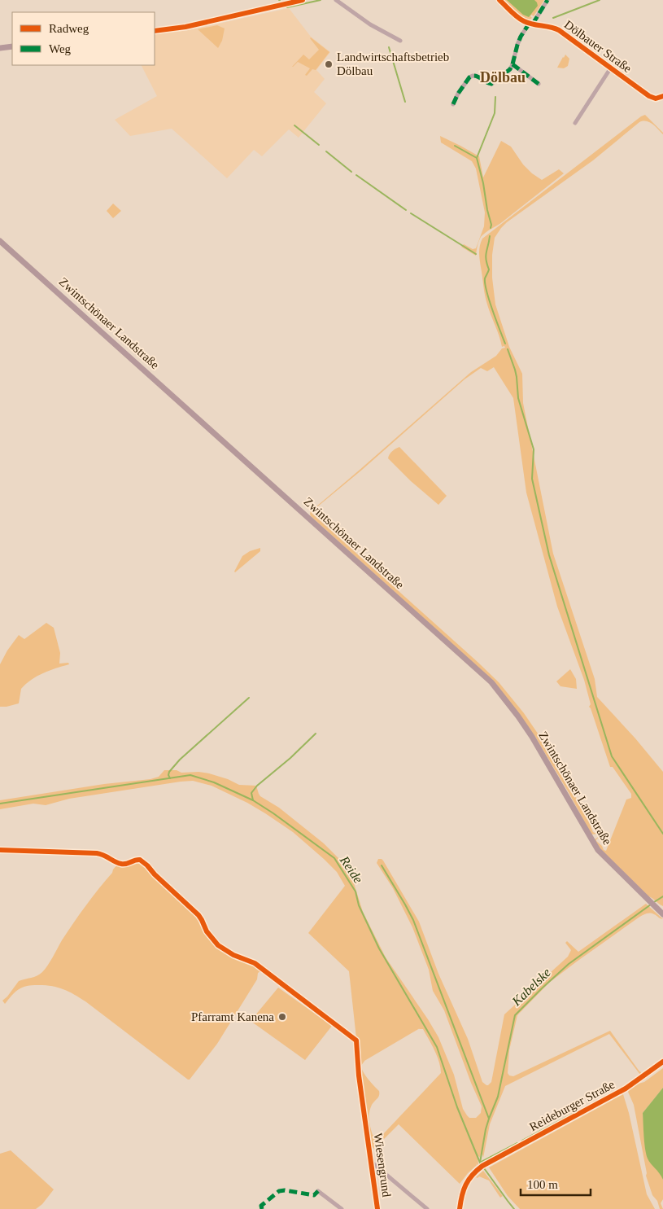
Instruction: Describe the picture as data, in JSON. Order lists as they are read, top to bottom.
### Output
{
  "streets": {
    "main road": ["Dölbauer Straße", "Zwintschönaer Landstraße", "Reideburger Straße"],
    "street": ["Wiesengrund"]
  },
  "districts": ["Dölbau"],
  "water": ["Reide", "Kabelske"],
  "places": ["Landwirtschaftsbetrieb Dölbau", "Pfarramt Kanena"],
  "legend": ["Radweg", "Weg"],
  "scale_bar": "100 m"
}
